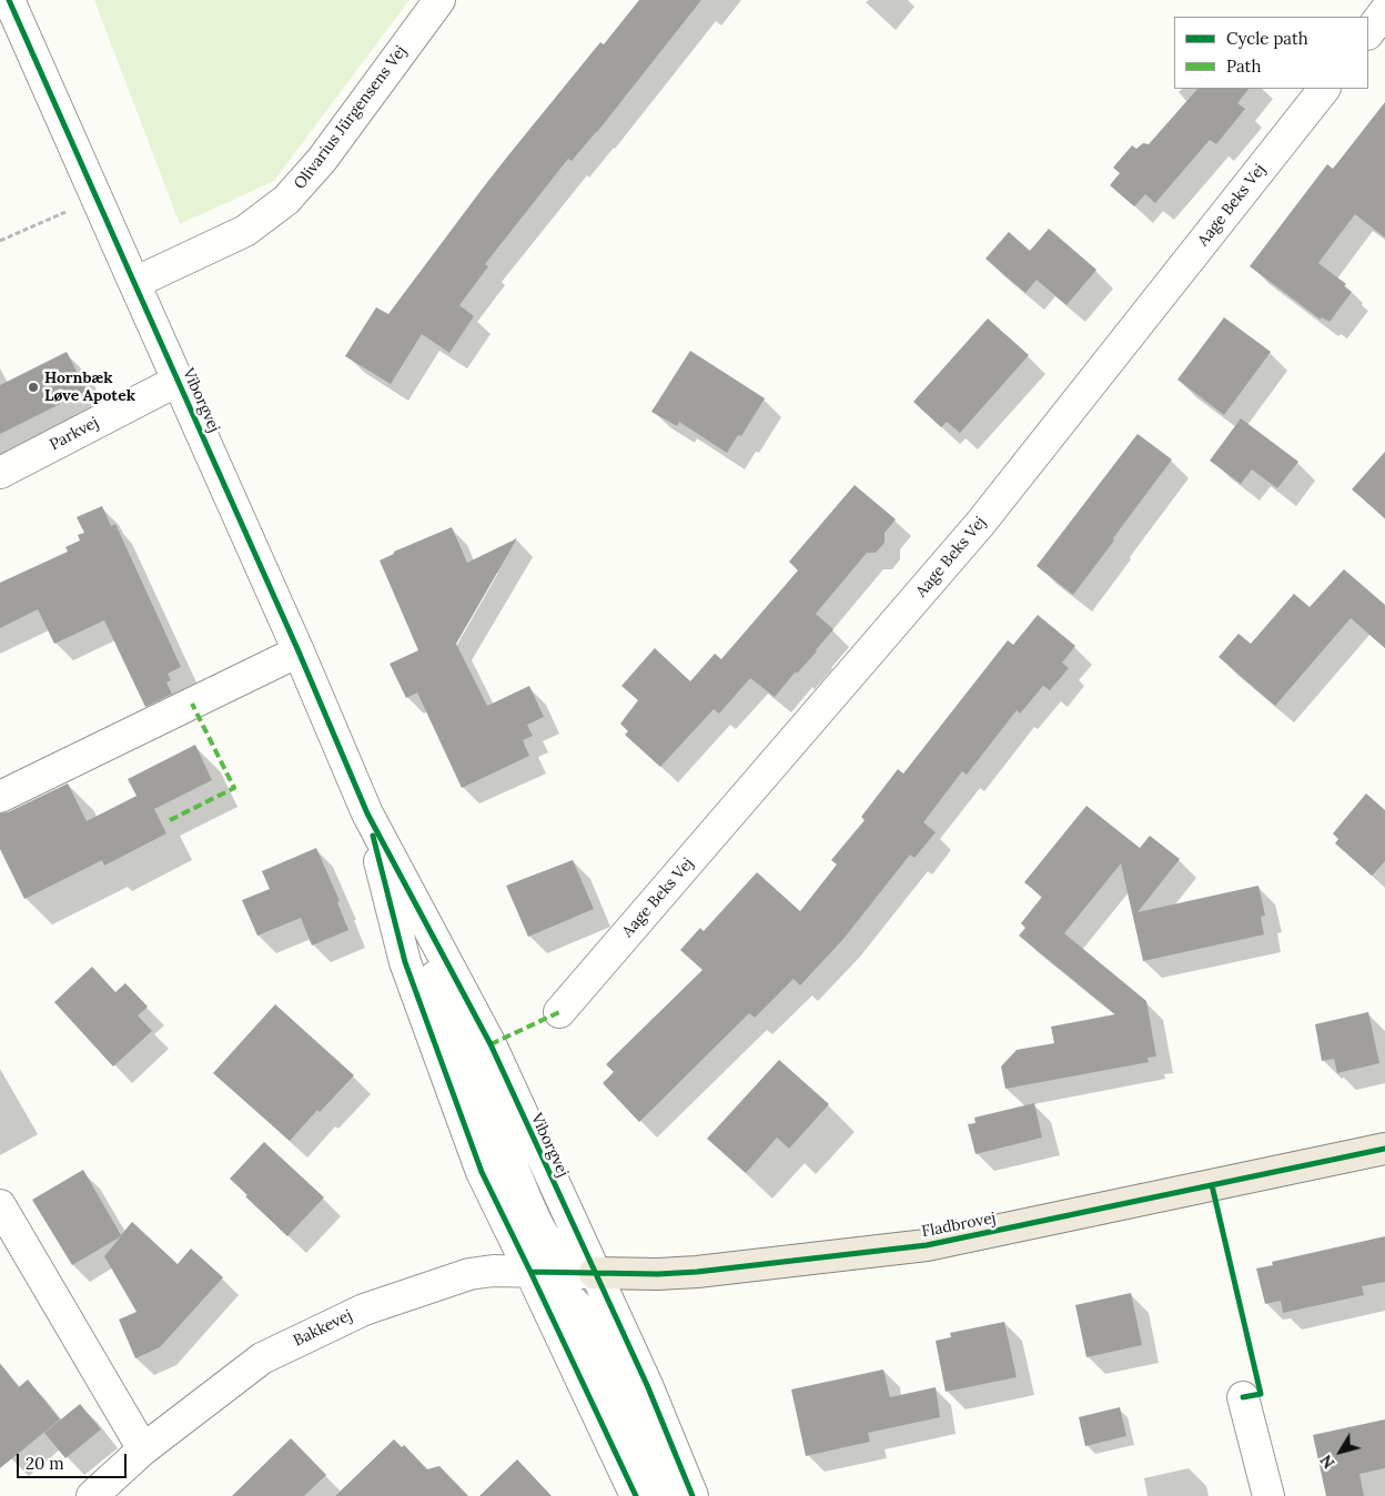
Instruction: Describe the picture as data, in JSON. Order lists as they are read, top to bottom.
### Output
{
  "streets": {
    "main road": ["Fladbrovej"],
    "street": [
      "Olivarius Jürgensens Vej",
      "Aage Beks Vej",
      "Viborgvej",
      "Parkvej",
      "Bakkevej"
    ]
  },
  "crossings": [
    ["Olivarius Jürgensens Vej", "Viborgvej"],
    ["Viborgvej", "Parkvej"],
    ["Viborgvej", "Fladbrovej"],
    ["Viborgvej", "Bakkevej"],
    ["Fladbrovej", "Bakkevej"]
  ],
  "places": ["Hornbæk Løve Apotek"],
  "legend": ["Cycle path", "Path"],
  "scale_bar": "20 m",
  "north": "bottom left"
}
